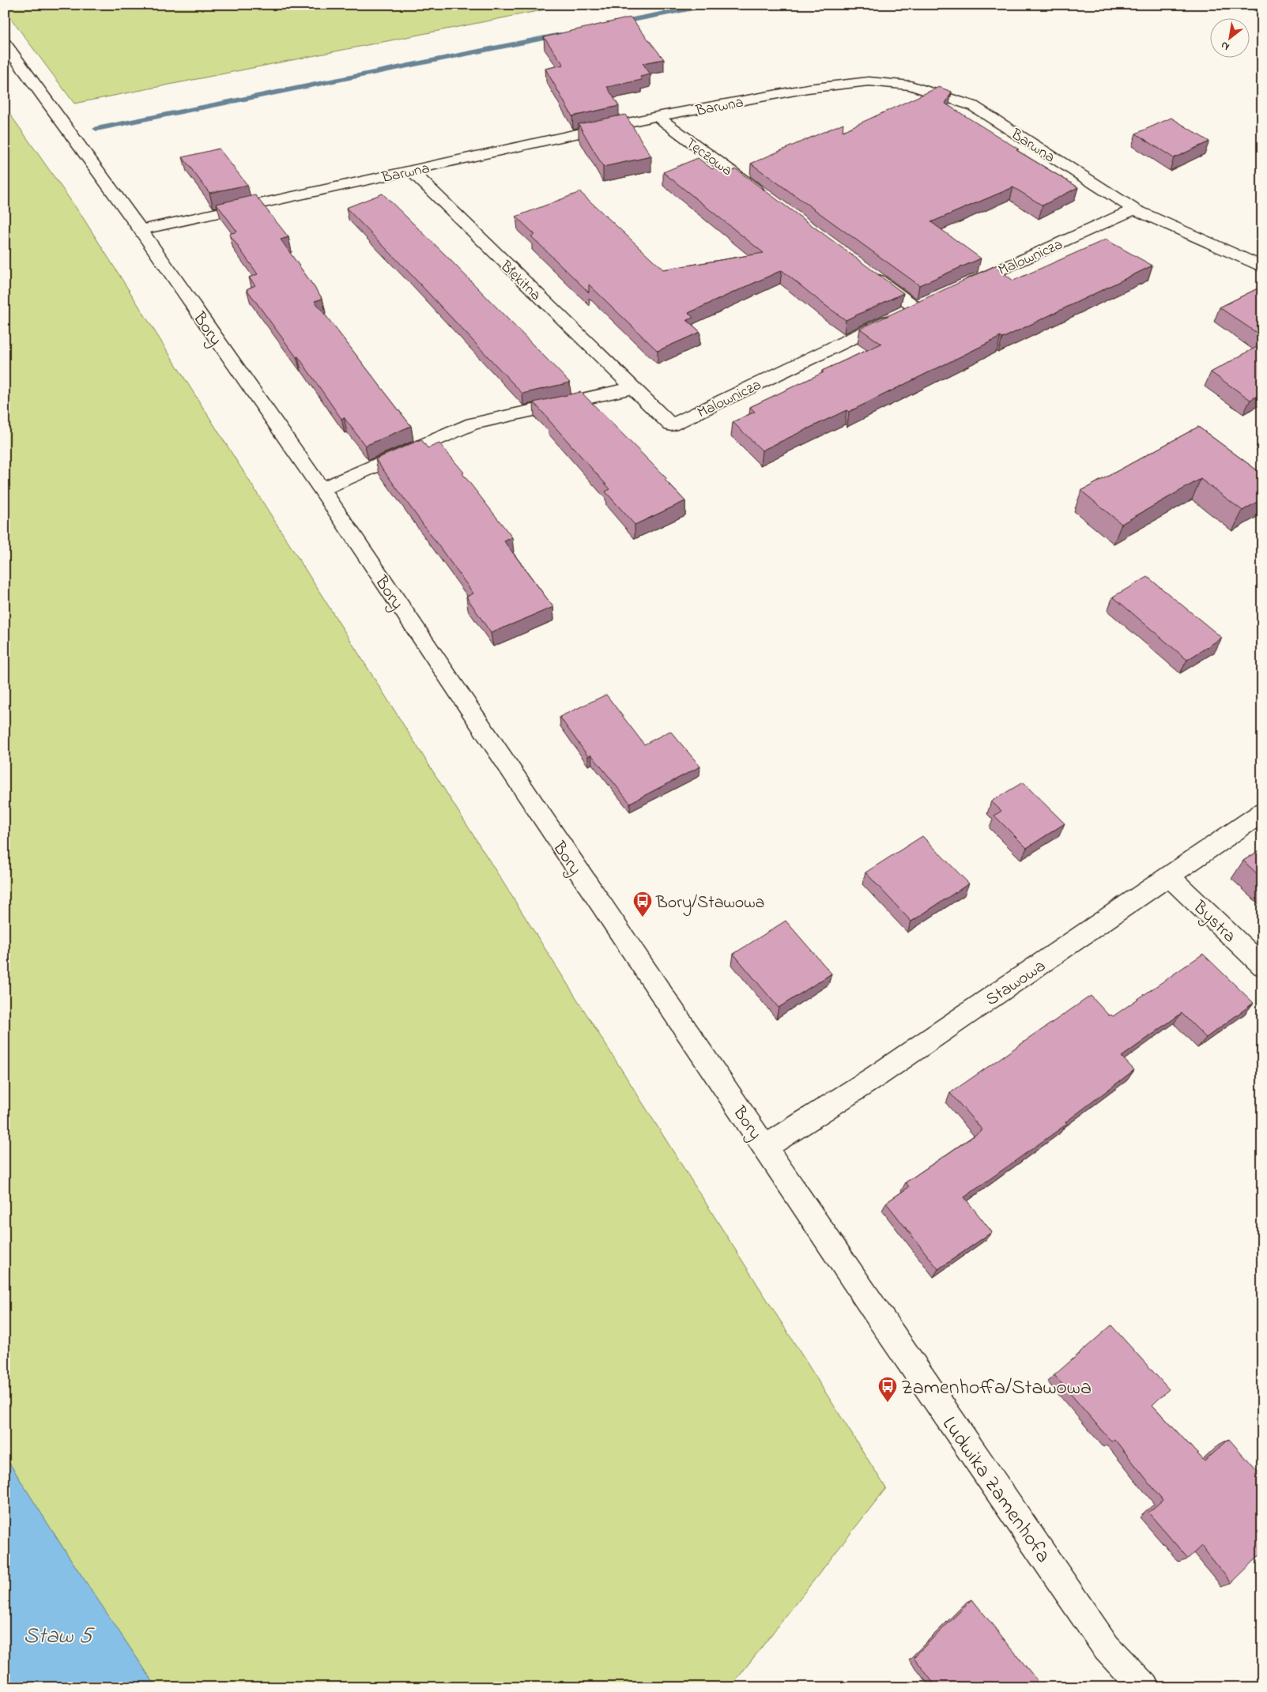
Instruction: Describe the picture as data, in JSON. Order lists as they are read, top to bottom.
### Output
{
  "streets": {
    "street": [
      "Barwna",
      "Tęczowa",
      "Malownicza",
      "Błękitna",
      "Bory",
      "Bystra",
      "Stawowa",
      "Ludwika Zamenhofa"
    ]
  },
  "crossings": [
    ["Barwna", "Tęczowa"],
    ["Barwna", "Malownicza"],
    ["Barwna", "Błękitna"],
    ["Barwna", "Bory"],
    ["Malownicza", "Błękitna"],
    ["Bory", "Stawowa"],
    ["Bory", "Ludwika Zamenhofa"],
    ["Bystra", "Stawowa"],
    ["Stawowa", "Ludwika Zamenhofa"]
  ],
  "water": ["Staw 5"],
  "places": {
    "bus stop": ["Bory/Stawowa", "Zamenhoffa/Stawowa"]
  },
  "north": "bottom left"
}
